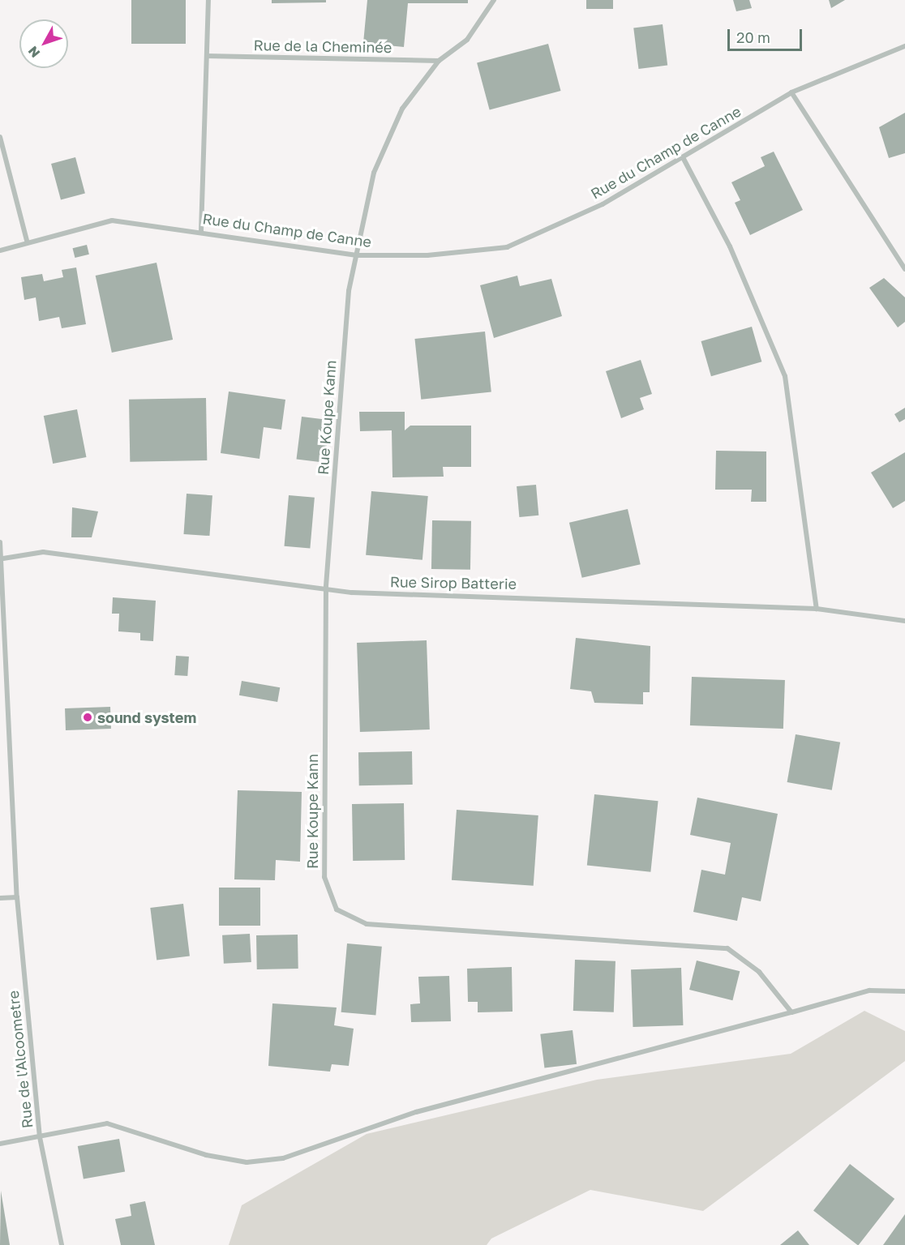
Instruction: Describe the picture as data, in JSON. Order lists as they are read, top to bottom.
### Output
{
  "streets": {
    "street": [
      "Rue de la Cheminée",
      "Rue du Champ de Canne",
      "Rue Koupe Kann",
      "Rue Sirop Batterie",
      "Rue de l'Alcoometre"
    ]
  },
  "crossings": [
    ["Rue de la Cheminée", "Rue Koupe Kann"],
    ["Rue du Champ de Canne", "Rue Koupe Kann"],
    ["Rue Koupe Kann", "Rue Sirop Batterie"],
    ["Rue Sirop Batterie", "Rue de l'Alcoometre"]
  ],
  "places": ["sound system"],
  "scale_bar": "20 m",
  "north": "bottom left"
}
